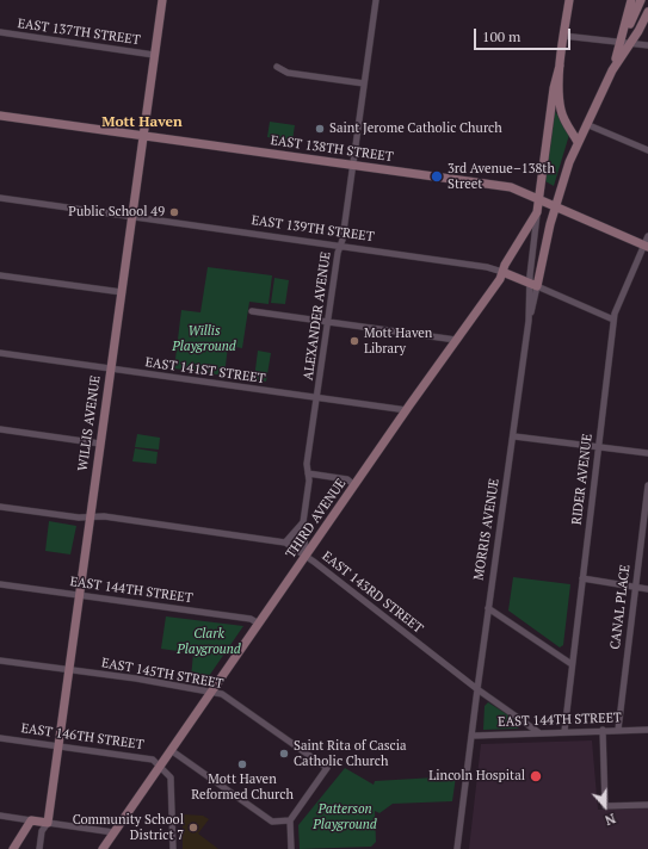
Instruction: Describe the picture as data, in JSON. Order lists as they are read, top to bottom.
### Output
{
  "streets": {
    "main road": [
      "EAST 138TH STREET",
      "EAST 139TH STREET",
      "WILLIS AVENUE",
      "THIRD AVENUE"
    ],
    "street": [
      "EAST 137TH STREET",
      "ALEXANDER AVENUE",
      "EAST 141ST STREET",
      "RIDER AVENUE",
      "MORRIS AVENUE",
      "EAST 144TH STREET",
      "EAST 143RD STREET",
      "CANAL PLACE",
      "EAST 145TH STREET",
      "EAST 146TH STREET"
    ]
  },
  "crossings": [
    ["EAST 137TH STREET", "WILLIS AVENUE"],
    ["EAST 138TH STREET", "ALEXANDER AVENUE"],
    ["EAST 138TH STREET", "WILLIS AVENUE"],
    ["EAST 138TH STREET", "RIDER AVENUE"],
    ["EAST 138TH STREET", "THIRD AVENUE"],
    ["EAST 139TH STREET", "ALEXANDER AVENUE"],
    ["EAST 139TH STREET", "WILLIS AVENUE"],
    ["EAST 139TH STREET", "RIDER AVENUE"],
    ["EAST 139TH STREET", "THIRD AVENUE"],
    ["EAST 139TH STREET", "MORRIS AVENUE"],
    ["ALEXANDER AVENUE", "EAST 141ST STREET"],
    ["ALEXANDER AVENUE", "THIRD AVENUE"],
    ["ALEXANDER AVENUE", "EAST 143RD STREET"],
    ["EAST 141ST STREET", "WILLIS AVENUE"],
    ["EAST 141ST STREET", "THIRD AVENUE"],
    ["WILLIS AVENUE", "EAST 144TH STREET"],
    ["WILLIS AVENUE", "EAST 143RD STREET"],
    ["WILLIS AVENUE", "EAST 145TH STREET"],
    ["WILLIS AVENUE", "EAST 146TH STREET"],
    ["RIDER AVENUE", "EAST 144TH STREET"],
    ["THIRD AVENUE", "EAST 144TH STREET"],
    ["THIRD AVENUE", "EAST 143RD STREET"],
    ["THIRD AVENUE", "EAST 145TH STREET"],
    ["THIRD AVENUE", "EAST 146TH STREET"],
    ["MORRIS AVENUE", "EAST 144TH STREET"],
    ["MORRIS AVENUE", "EAST 143RD STREET"],
    ["EAST 144TH STREET", "EAST 143RD STREET"],
    ["EAST 144TH STREET", "CANAL PLACE"]
  ],
  "districts": ["Mott Haven"],
  "parks": ["Willis Playground", "Clark Playground", "Patterson Playground"],
  "places": [
    "Saint Jerome Catholic Church",
    "3rd Avenue–138th Street",
    "Public School 49",
    "Mott Haven Library",
    "Saint Rita of Cascia Catholic Church",
    "Mott Haven Reformed Church",
    "Lincoln Hospital",
    "Community School District 7"
  ],
  "scale_bar": "100 m",
  "north": "bottom"
}
